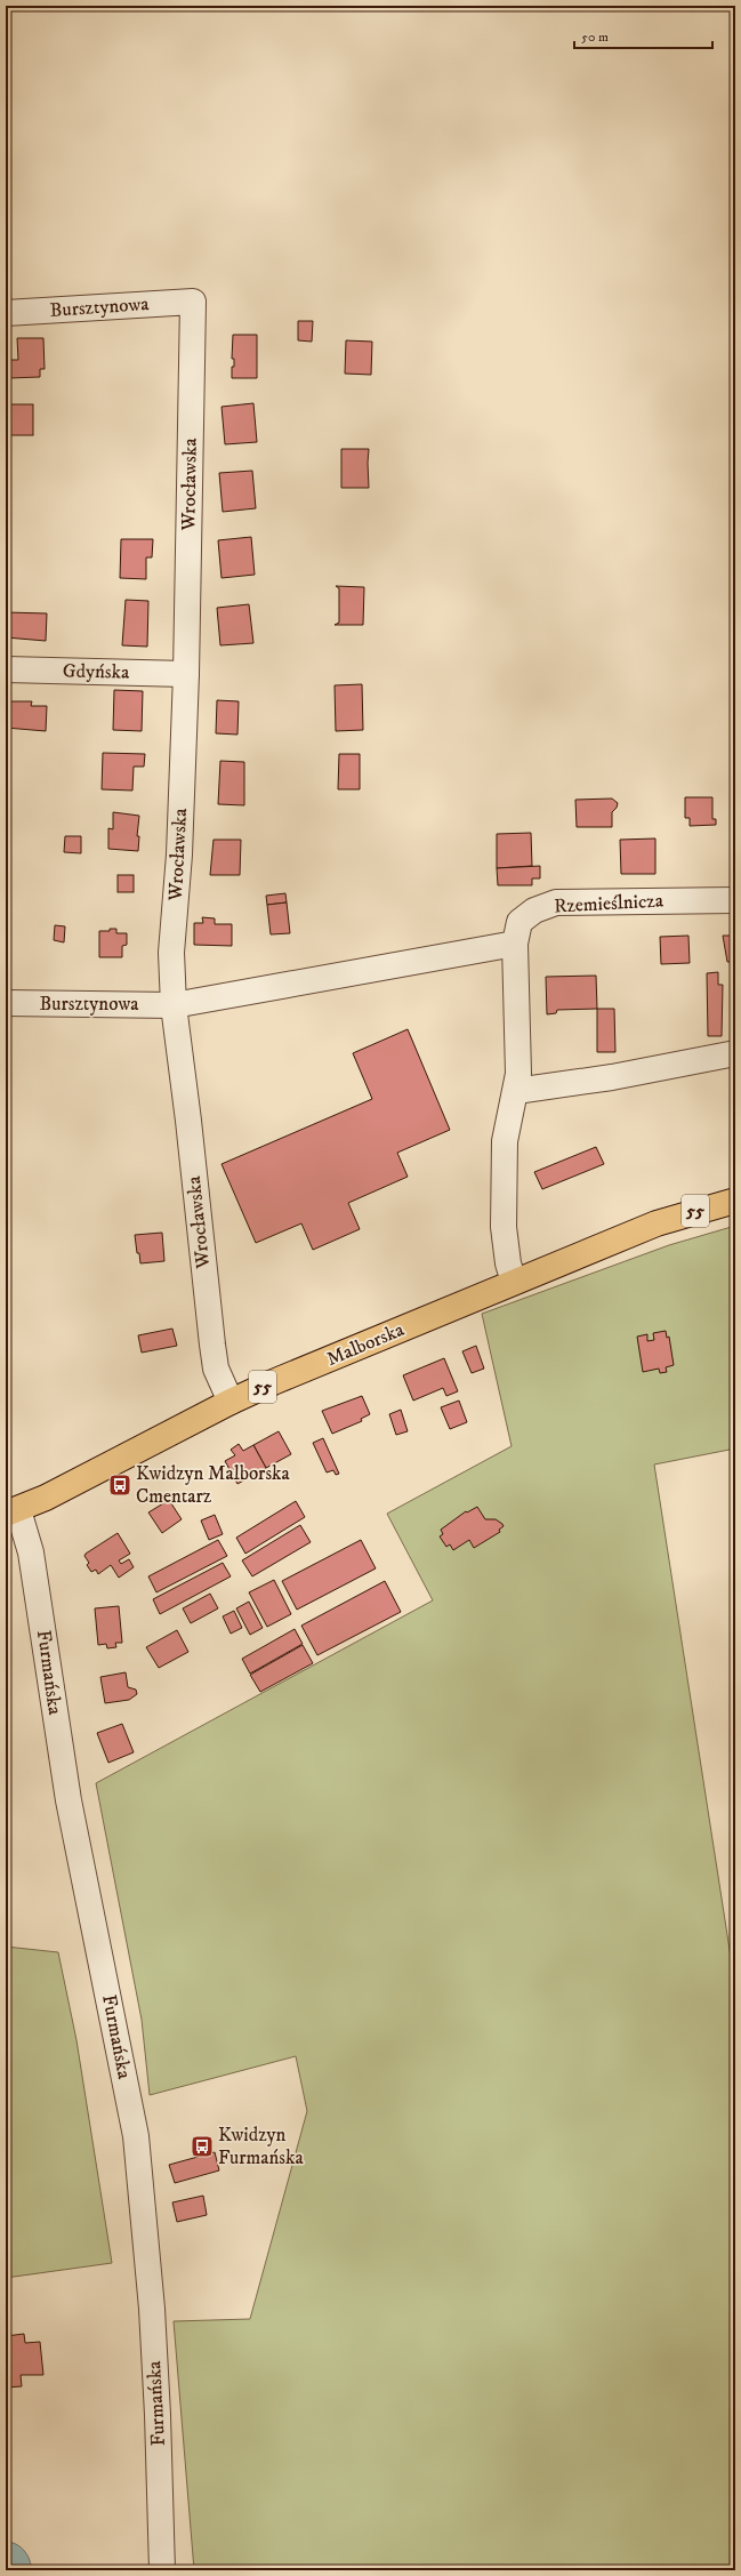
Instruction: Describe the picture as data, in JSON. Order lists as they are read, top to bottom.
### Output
{
  "streets": {
    "main road": ["55", "Malborska"],
    "street": [
      "Bursztynowa",
      "Wrocławska",
      "Gdyńska",
      "Rzemieślnicza",
      "Furmańska"
    ]
  },
  "crossings": [
    ["Bursztynowa", "Wrocławska"],
    ["Bursztynowa", "Rzemieślnicza"],
    ["Wrocławska", "Gdyńska"],
    ["Wrocławska", "Malborska"],
    ["Rzemieślnicza", "Malborska"],
    ["Malborska", "Furmańska"]
  ],
  "places": {
    "bus stop": ["Kwidzyn Malborska Cmentarz", "Kwidzyn Furmańska"]
  },
  "scale_bar": "50 m"
}
